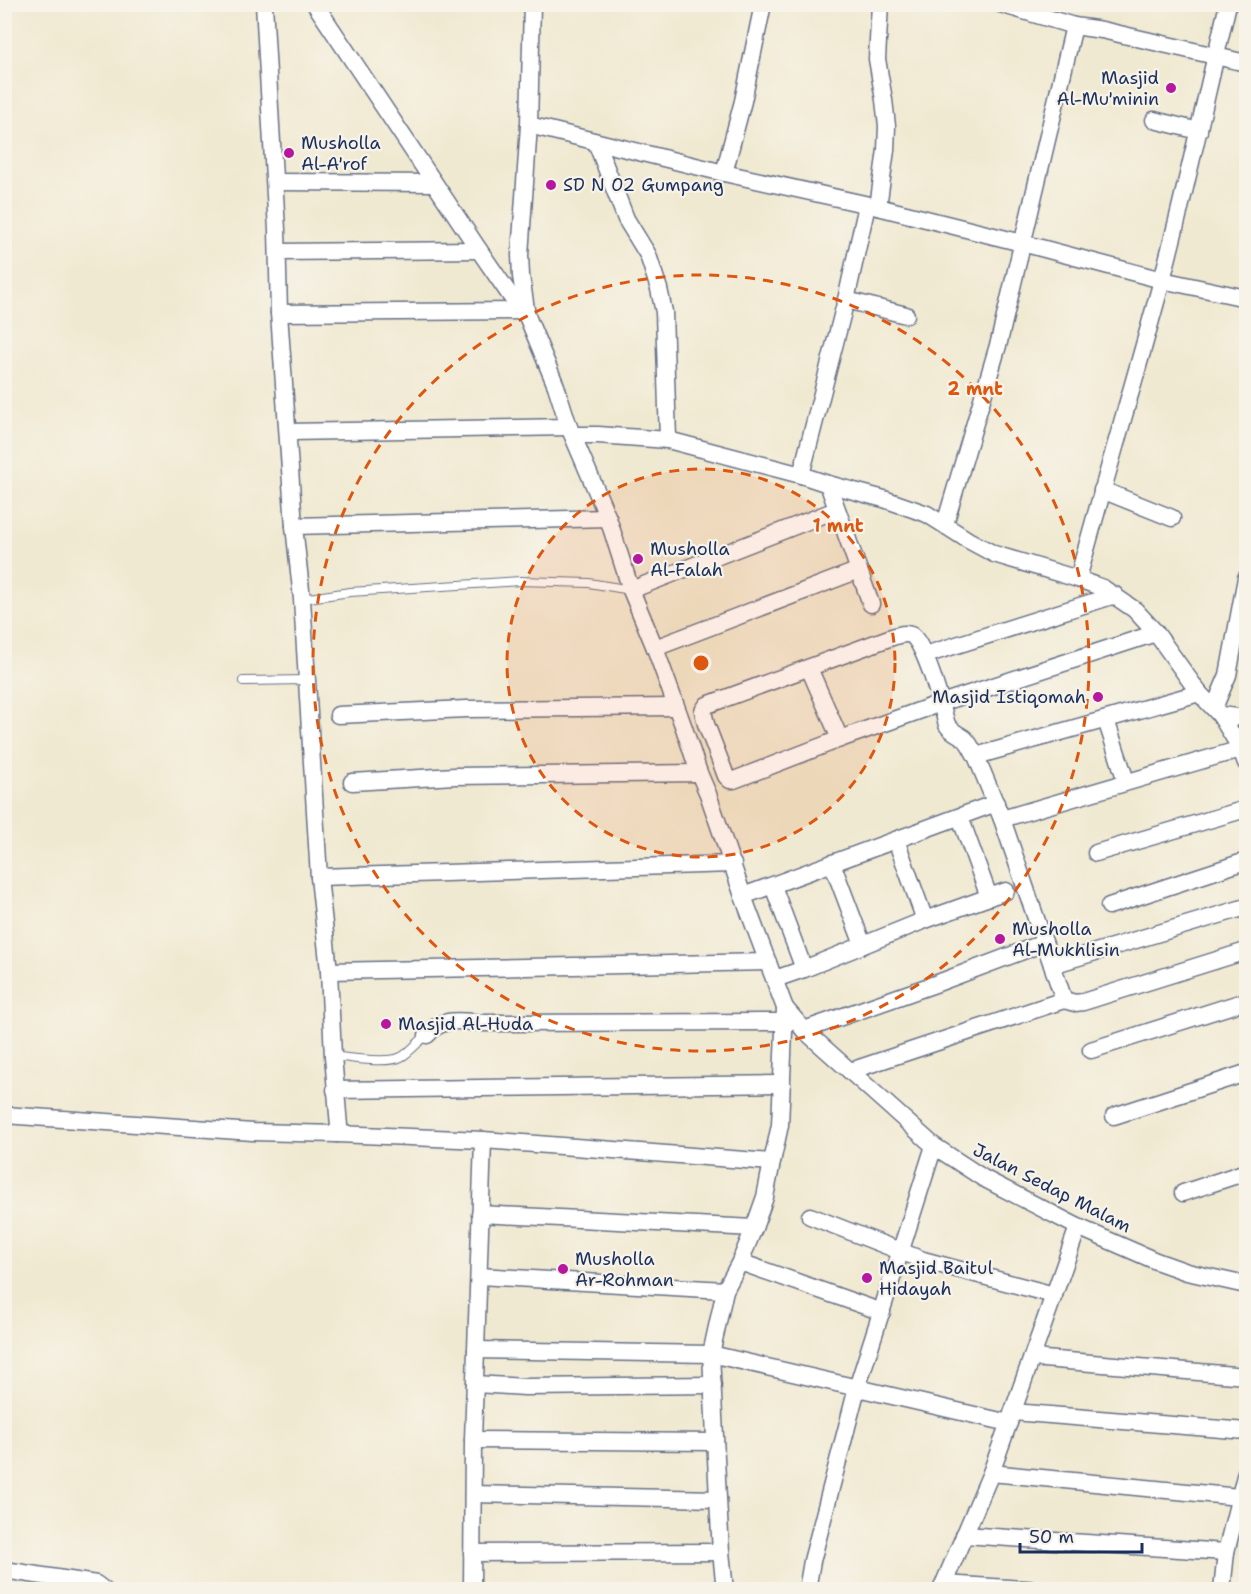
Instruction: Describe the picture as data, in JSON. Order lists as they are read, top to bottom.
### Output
{
  "streets": {
    "street": ["Jalan Sedap Malam"]
  },
  "places": [
    "Masjid Al-Mu'minin",
    "Musholla Al-A'rof",
    "SD N 02 Gumpang",
    "Musholla Al-Falah",
    "Masjid Istiqomah",
    "Musholla Al-Mukhlisin",
    "Masjid Al-Huda",
    "Musholla Ar-Rohman",
    "Masjid Baitul Hidayah"
  ],
  "scale_bar": "50 m",
  "rings": ["2 mnt", "1 mnt"]
}
